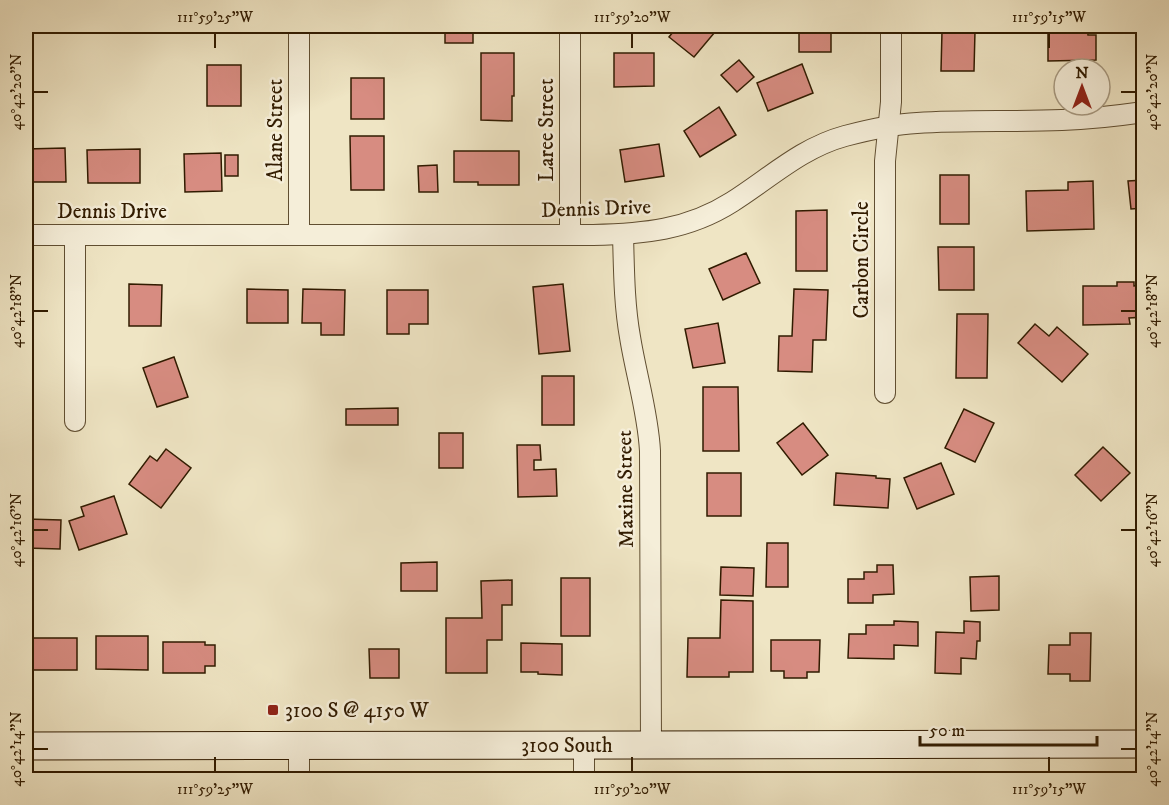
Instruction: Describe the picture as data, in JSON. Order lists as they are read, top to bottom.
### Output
{
  "streets": {
    "main road": ["3100 South"],
    "street": [
      "Alane Street",
      "Laree Street",
      "Dennis Drive",
      "Carbon Circle",
      "Maxine Street"
    ]
  },
  "crossings": [
    ["Alane Street", "Dennis Drive"],
    ["Laree Street", "Dennis Drive"],
    ["Dennis Drive", "Carbon Circle"],
    ["Dennis Drive", "Maxine Street"],
    ["Maxine Street", "3100 South"]
  ],
  "places": {
    "transit": ["3100 S @ 4150 W"]
  },
  "scale_bar": "50 m",
  "north": "top",
  "coordinates": [
    "111°59'25\"W",
    "111°59'20\"W",
    "111°59'15\"W",
    "40°42'20\"N",
    "40°42'18\"N",
    "40°42'16\"N",
    "40°42'14\"N"
  ]
}
